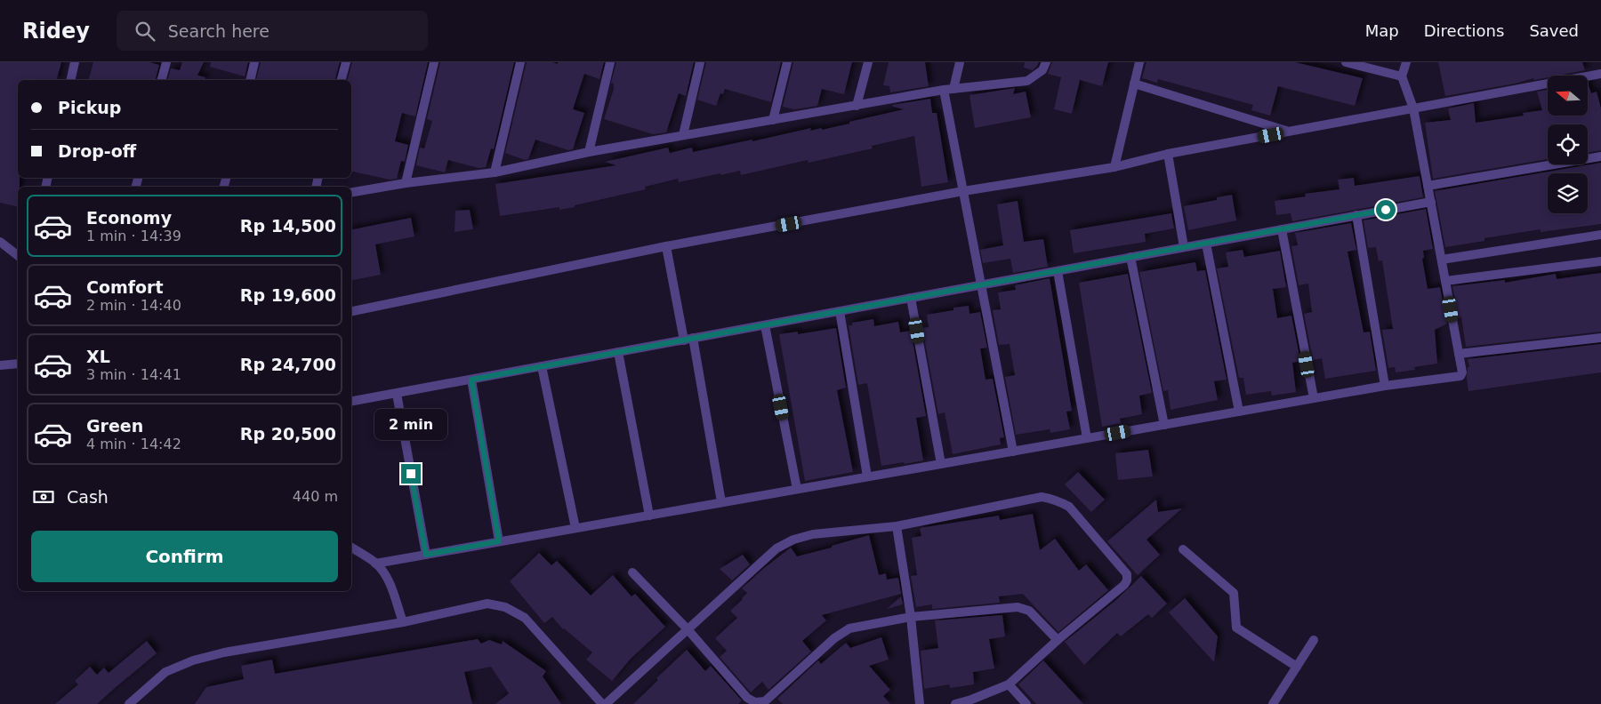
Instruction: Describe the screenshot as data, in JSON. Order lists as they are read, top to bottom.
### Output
{
  "north": "left",
  "page": {
    "header": "Ridey",
    "search": "Search here",
    "nav": ["Map", "Directions", "Saved"],
    "banner": ["Pickup", "Drop-off"],
    "list": [
      {
        "name": "Economy",
        "note": "1 min · 14:39",
        "value": "Rp 14,500"
      },
      {
        "name": "Comfort",
        "note": "2 min · 14:40",
        "value": "Rp 19,600"
      },
      {
        "name": "XL",
        "note": "3 min · 14:41",
        "value": "Rp 24,700"
      },
      {
        "name": "Green",
        "note": "4 min · 14:42",
        "value": "Rp 20,500"
      }
    ],
    "bubble": "2 min",
    "pay": ["Cash", "440 m"],
    "buttons": "Confirm"
  }
}
